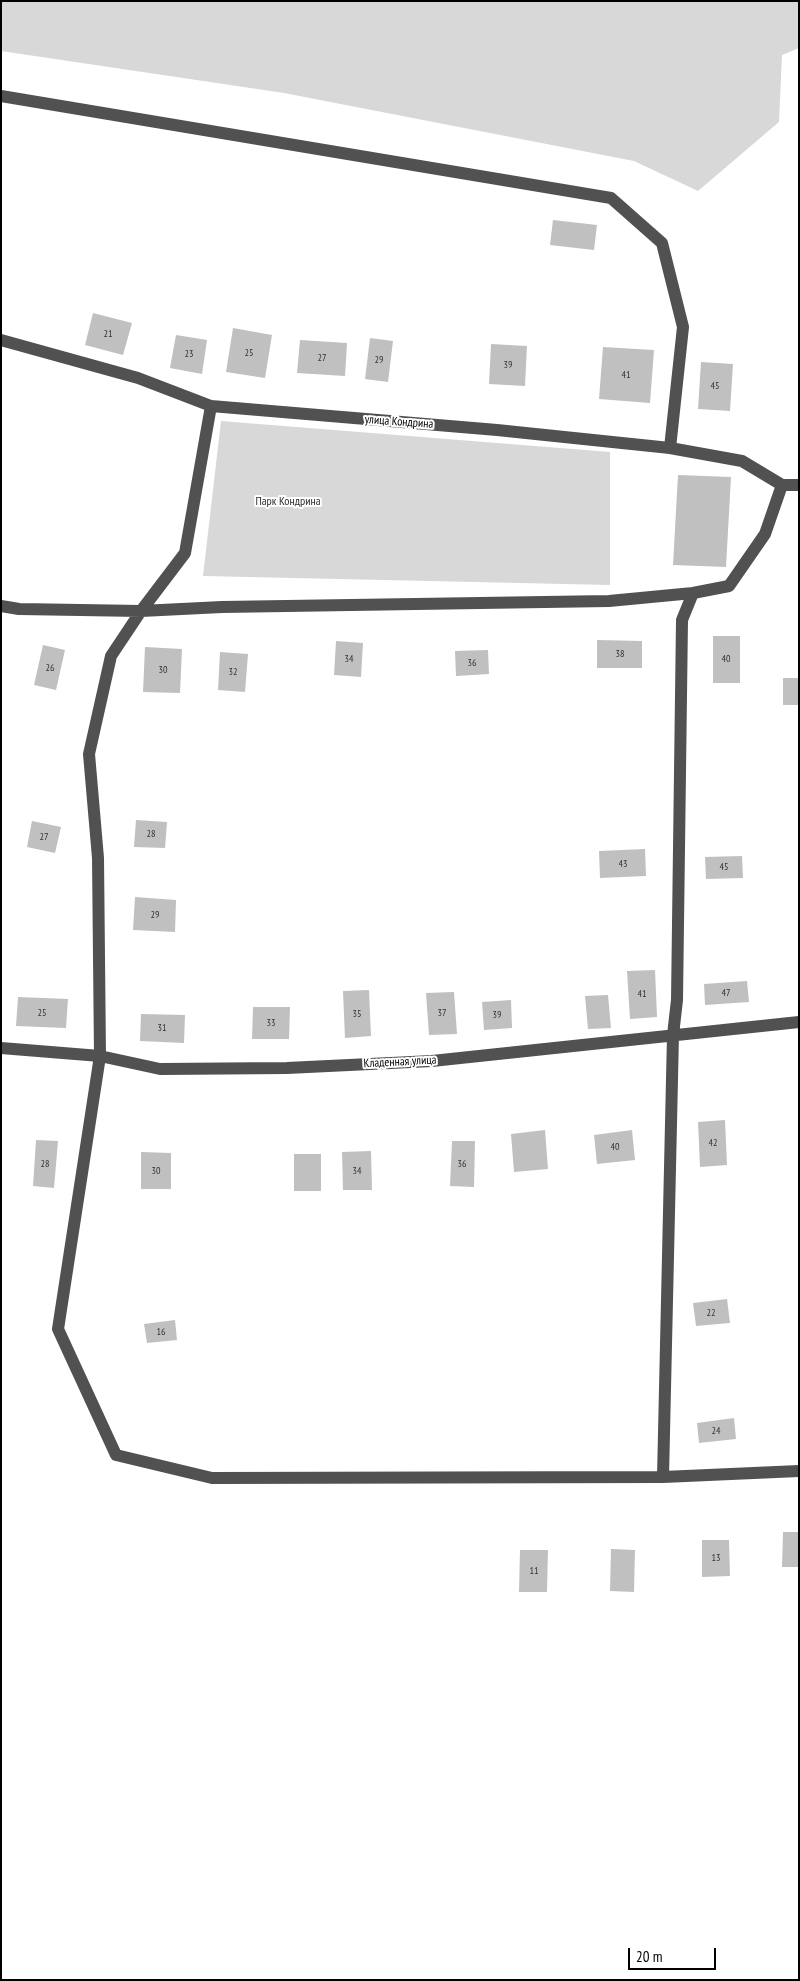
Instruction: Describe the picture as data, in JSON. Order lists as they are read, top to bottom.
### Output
{
  "streets": {
    "street": ["улица Кондрина", "Кладенная улица"]
  },
  "parks": ["Парк Кондрина"],
  "house_numbers": [
    "21",
    "25",
    "23",
    "27",
    "29",
    "39",
    "41",
    "45",
    "38",
    "34",
    "40",
    "36",
    "26",
    "30",
    "32",
    "28",
    "27",
    "43",
    "45",
    "29",
    "47",
    "41",
    "25",
    "37",
    "35",
    "39",
    "33",
    "31",
    "42",
    "40",
    "28",
    "36",
    "30",
    "34",
    "22",
    "16",
    "24",
    "13",
    "11"
  ],
  "scale_bar": "20 m"
}
